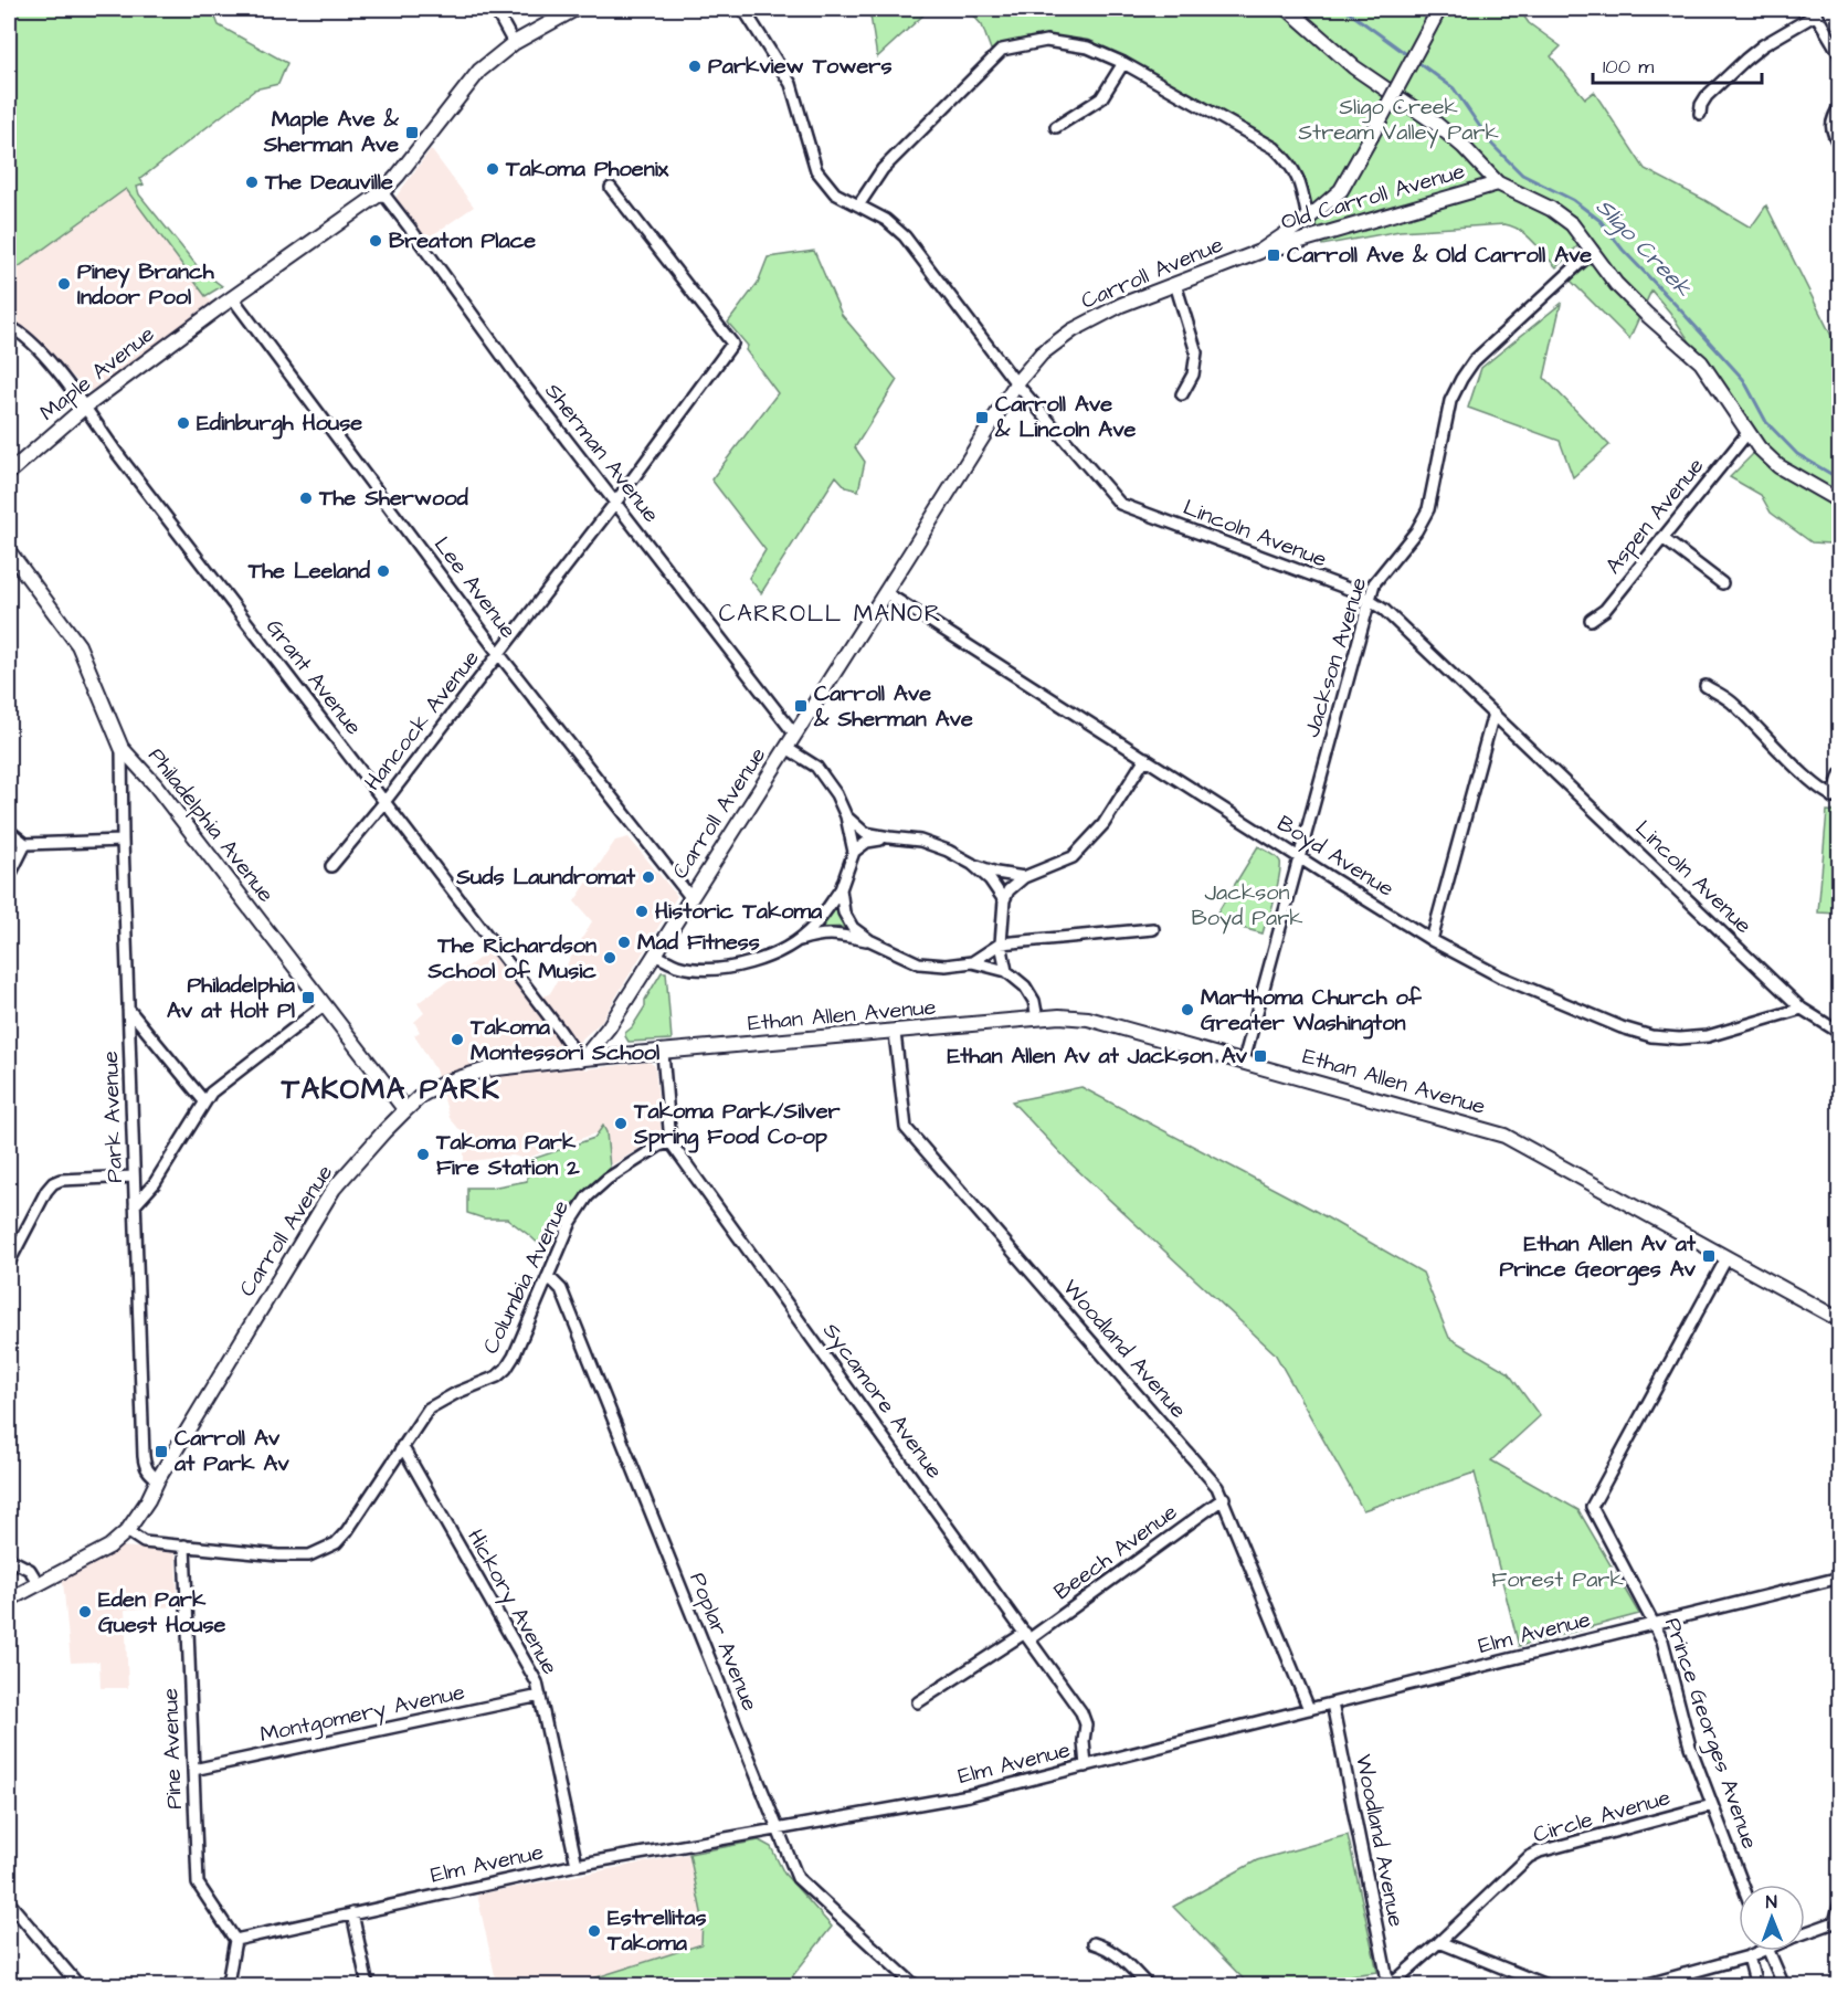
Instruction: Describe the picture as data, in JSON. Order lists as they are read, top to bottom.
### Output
{
  "streets": {
    "main road": [
      "Old Carroll Avenue",
      "Carroll Avenue",
      "Maple Avenue",
      "Philadelphia Avenue",
      "Ethan Allen Avenue"
    ],
    "street": [
      "Sherman Avenue",
      "Aspen Avenue",
      "Lincoln Avenue",
      "Lee Avenue",
      "Jackson Avenue",
      "Grant Avenue",
      "Hancock Avenue",
      "Boyd Avenue",
      "Park Avenue",
      "Columbia Avenue",
      "Woodland Avenue",
      "Sycamore Avenue",
      "Beech Avenue",
      "Hickory Avenue",
      "Elm Avenue",
      "Poplar Avenue",
      "Montgomery Avenue",
      "Prince Georges Avenue",
      "Pine Avenue",
      "Circle Avenue"
    ]
  },
  "crossings": [
    ["Old Carroll Avenue", "Carroll Avenue"],
    ["Carroll Avenue", "Sherman Avenue"],
    ["Carroll Avenue", "Lincoln Avenue"],
    ["Carroll Avenue", "Lee Avenue"],
    ["Carroll Avenue", "Grant Avenue"],
    ["Carroll Avenue", "Philadelphia Avenue"],
    ["Carroll Avenue", "Boyd Avenue"],
    ["Carroll Avenue", "Ethan Allen Avenue"],
    ["Carroll Avenue", "Park Avenue"],
    ["Carroll Avenue", "Columbia Avenue"],
    ["Maple Avenue", "Sherman Avenue"],
    ["Maple Avenue", "Lee Avenue"],
    ["Maple Avenue", "Grant Avenue"],
    ["Sherman Avenue", "Hancock Avenue"],
    ["Lincoln Avenue", "Jackson Avenue"],
    ["Lincoln Avenue", "Boyd Avenue"],
    ["Lee Avenue", "Hancock Avenue"],
    ["Jackson Avenue", "Boyd Avenue"],
    ["Jackson Avenue", "Ethan Allen Avenue"],
    ["Grant Avenue", "Hancock Avenue"],
    ["Grant Avenue", "Ethan Allen Avenue"],
    ["Philadelphia Avenue", "Park Avenue"],
    ["Ethan Allen Avenue", "Woodland Avenue"],
    ["Ethan Allen Avenue", "Prince Georges Avenue"],
    ["Columbia Avenue", "Sycamore Avenue"],
    ["Columbia Avenue", "Hickory Avenue"],
    ["Columbia Avenue", "Poplar Avenue"],
    ["Columbia Avenue", "Pine Avenue"],
    ["Woodland Avenue", "Beech Avenue"],
    ["Woodland Avenue", "Elm Avenue"],
    ["Woodland Avenue", "Circle Avenue"],
    ["Sycamore Avenue", "Beech Avenue"],
    ["Sycamore Avenue", "Elm Avenue"],
    ["Hickory Avenue", "Elm Avenue"],
    ["Hickory Avenue", "Montgomery Avenue"],
    ["Elm Avenue", "Poplar Avenue"],
    ["Elm Avenue", "Prince Georges Avenue"],
    ["Elm Avenue", "Pine Avenue"],
    ["Montgomery Avenue", "Pine Avenue"],
    ["Prince Georges Avenue", "Circle Avenue"]
  ],
  "districts": ["CARROLL MANOR", "TAKOMA PARK"],
  "water": ["Sligo Creek"],
  "parks": ["Sligo Creek Stream Valley Park", "Jackson Boyd Park", "Forest Park"],
  "places": {
    "other": [
      "Parkview Towers",
      "Takoma Phoenix",
      "The Deauville",
      "Breaton Place",
      "Piney Branch Indoor Pool",
      "Edinburgh House",
      "The Sherwood",
      "The Leeland",
      "Suds Laundromat",
      "Historic Takoma",
      "Mad Fitness",
      "The Richardson School of Music",
      "Marthoma Church of Greater Washington",
      "Takoma Montessori School",
      "Takoma Park/Silver Spring Food Co-op",
      "Takoma Park Fire Station 2",
      "Eden Park Guest House",
      "Estrellitas Takoma"
    ],
    "transit": [
      "Maple Ave & Sherman Ave",
      "Carroll Ave & Old Carroll Ave",
      "Carroll Ave & Lincoln Ave",
      "Carroll Ave & Sherman Ave",
      "Philadelphia Av at Holt Pl",
      "Ethan Allen Av at Jackson Av",
      "Ethan Allen Av at Prince Georges Av",
      "Carroll Av at Park Av"
    ]
  },
  "scale_bar": "100 m",
  "north": "top"
}
